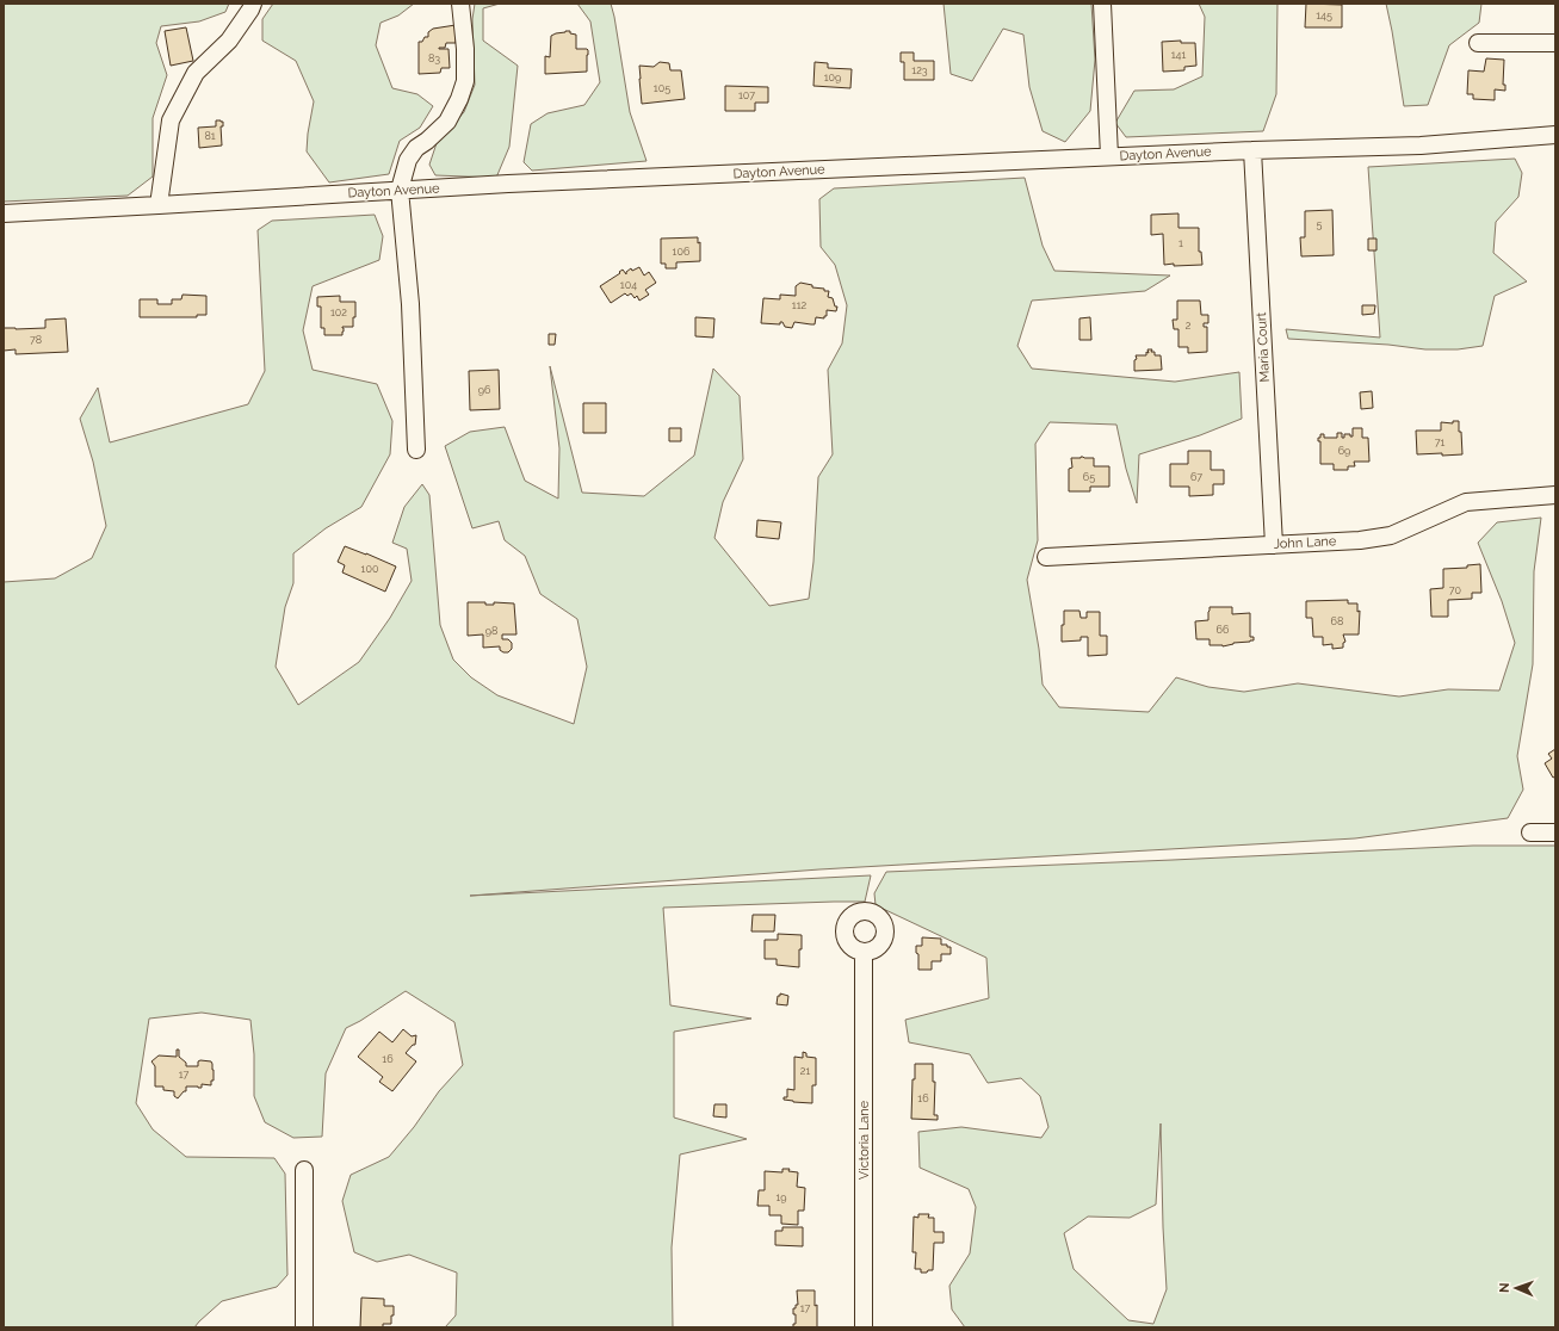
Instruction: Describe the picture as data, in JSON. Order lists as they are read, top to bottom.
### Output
{
  "streets": {
    "street": [
      "Dayton Avenue",
      "Maria Court",
      "John Lane",
      "Victoria Lane"
    ]
  },
  "crossings": [
    ["Dayton Avenue", "Maria Court"],
    ["Maria Court", "John Lane"]
  ],
  "house_numbers": [
    "145",
    "141",
    "83",
    "123",
    "109",
    "105",
    "107",
    "81",
    "5",
    "1",
    "106",
    "104",
    "112",
    "102",
    "2",
    "78",
    "96",
    "71",
    "69",
    "65",
    "67",
    "100",
    "70",
    "68",
    "66",
    "98",
    "16",
    "21",
    "17",
    "16",
    "19",
    "17"
  ],
  "north": "left"
}
